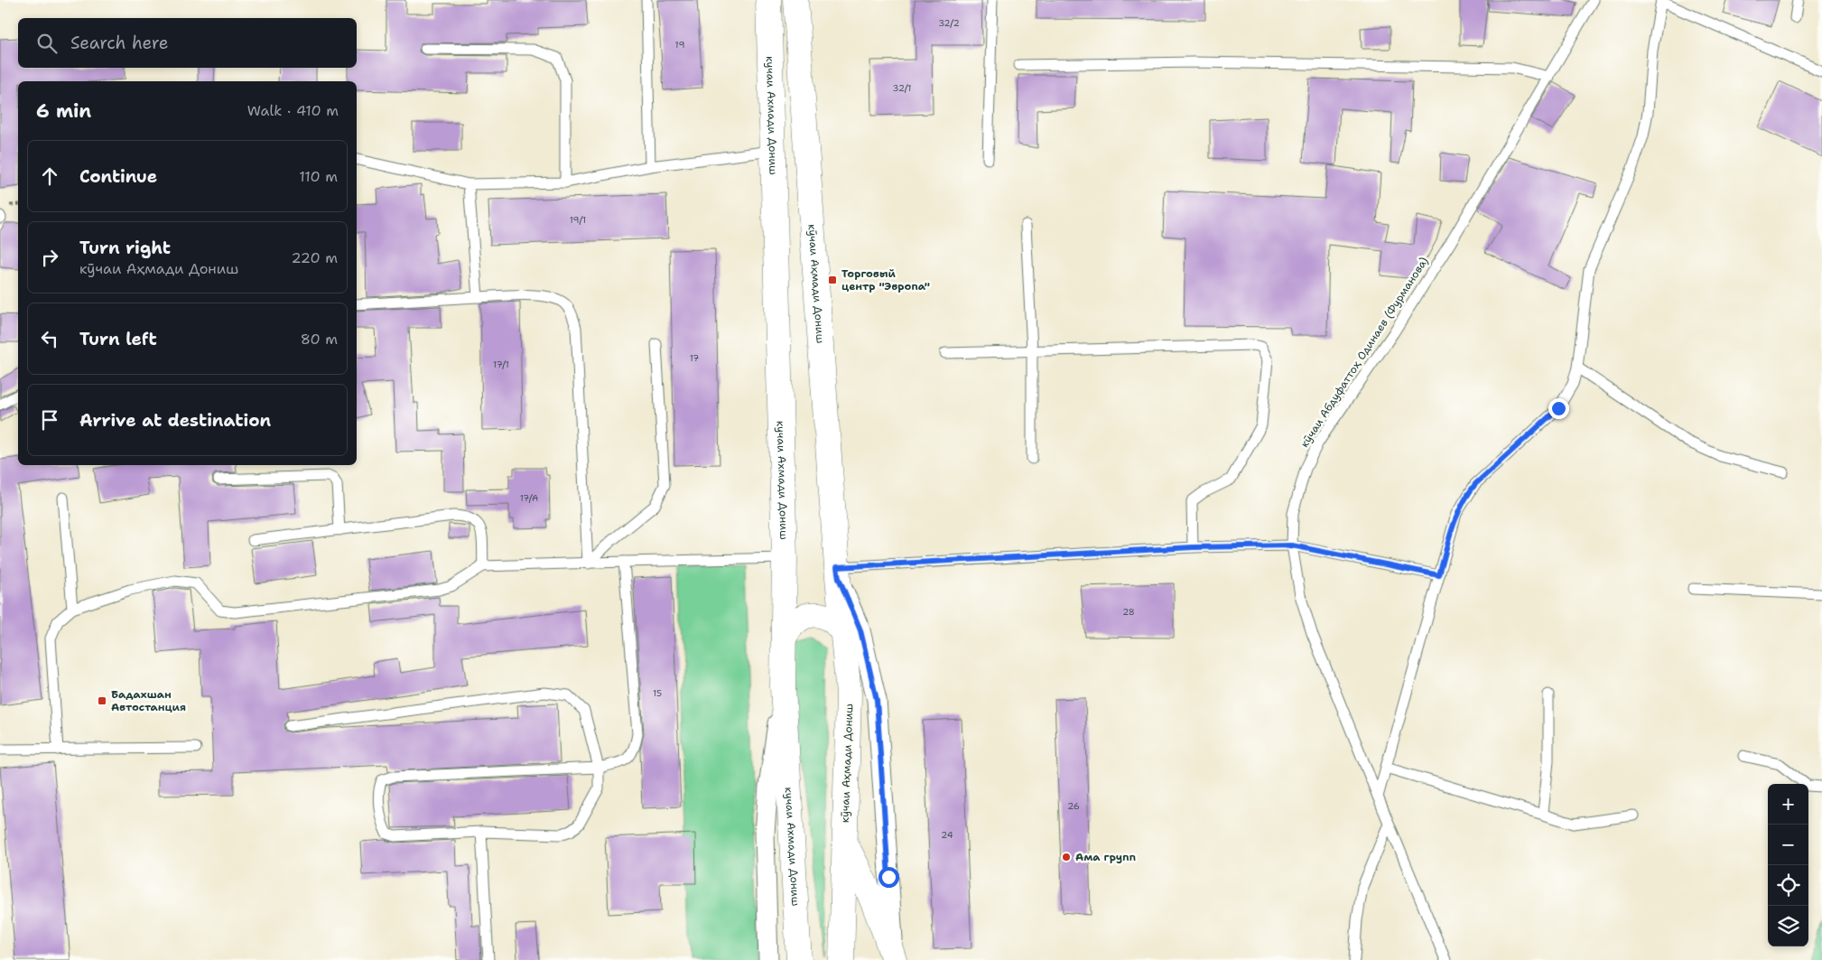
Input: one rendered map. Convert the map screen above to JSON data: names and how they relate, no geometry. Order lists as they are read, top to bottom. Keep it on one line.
{"streets":{"street":["кучаи Ахмади Дониш","кӯчаи Аҳмади Дониш"],"lane":["кӯчаи Абдуфаттоҳ Одинаев (Фурманова)"]},"places":{"transit":["Торговый центр \"Эвропа\"","Бадахшан Автостанция"],"other":["Ама групп"]},"house_numbers":["32/2","19","32/1","19/1","17","17/1","17/A","28","15","26","24"],"page":{"search":"Search here","heading":["6 min","Walk · 410 m"],"list":[["Continue","110 m"],["Turn right","кӯчаи Аҳмади Дониш","220 m"],["Turn left","80 m"],"Arrive at destination"],"map_buttons":["+","−"]}}
